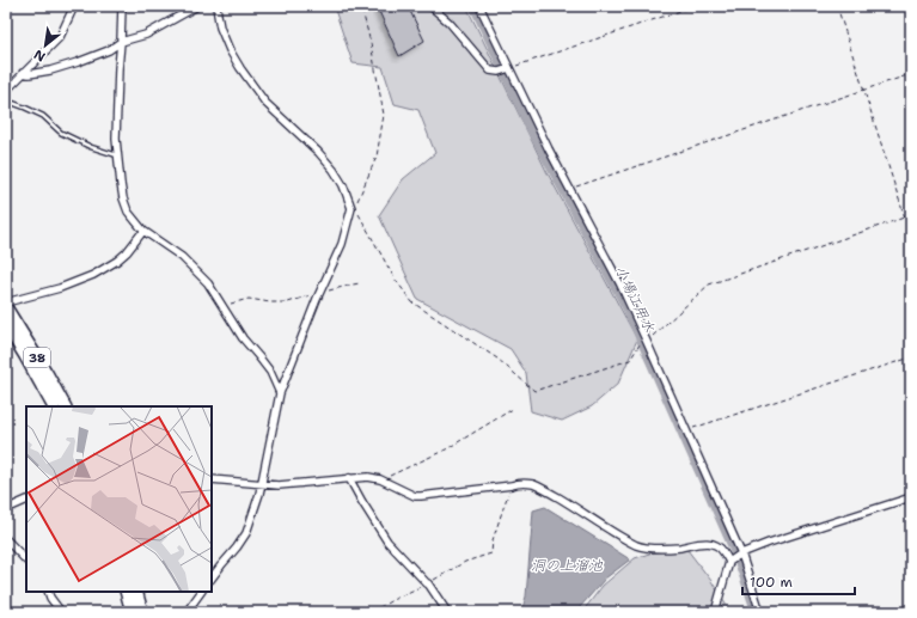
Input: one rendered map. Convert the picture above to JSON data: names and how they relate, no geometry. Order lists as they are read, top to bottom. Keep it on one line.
{"streets":{"main road":["38"]},"water":["小場江用水","洞の上溜池"],"scale_bar":"100 m","north":"bottom left"}
